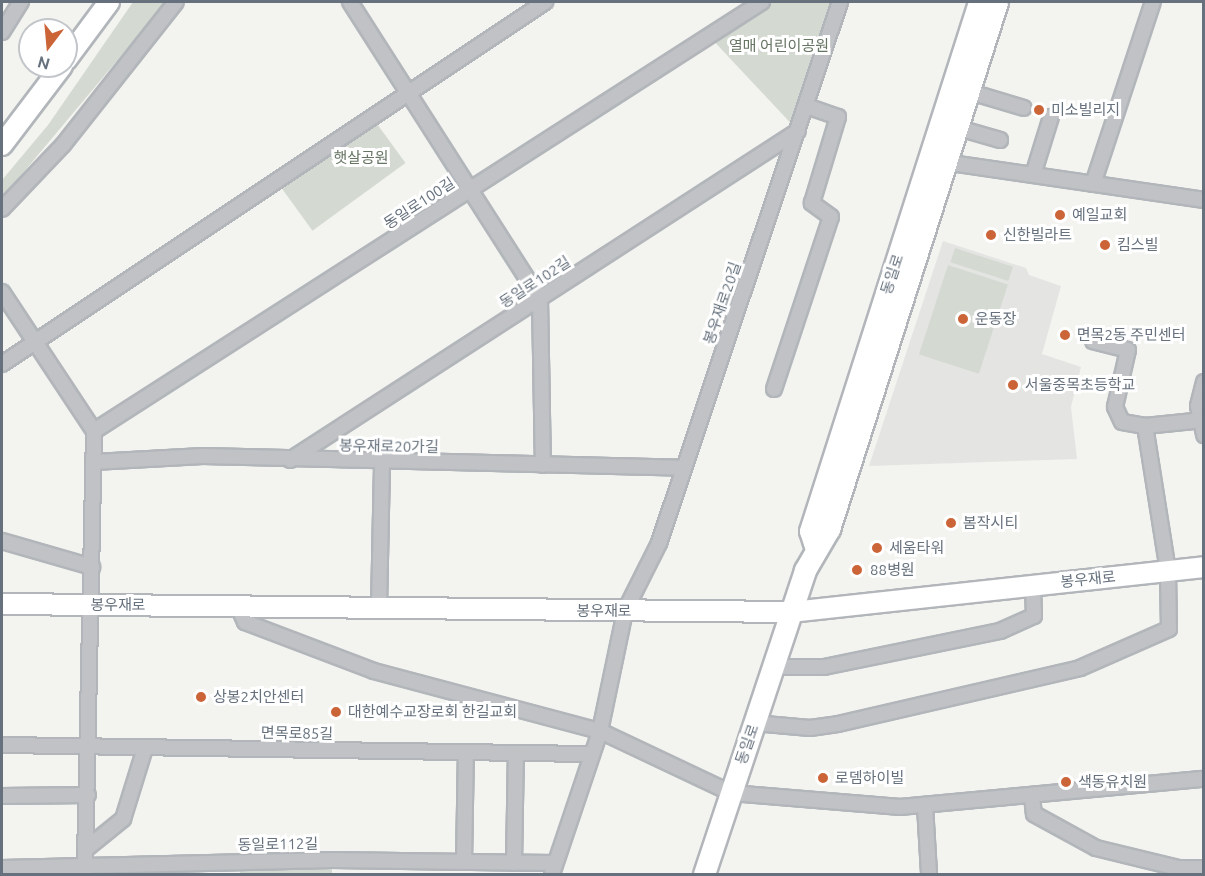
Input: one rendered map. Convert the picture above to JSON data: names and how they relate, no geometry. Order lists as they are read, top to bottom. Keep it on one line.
{"streets":{"main road":["동일로"],"street":["동일로100길","동일로102길","봉우재로20길","봉우재로20가길","봉우재로","면목로85길","동일로112길"]},"crossings":[["동일로","봉우재로"],["동일로102길","봉우재로20길"],["동일로102길","봉우재로20가길"],["봉우재로20길","봉우재로20가길"],["봉우재로20길","봉우재로"],["봉우재로20길","면목로85길"],["봉우재로20길","동일로112길"]],"parks":["열매 어린이공원","햇살공원"],"places":["미소빌리지","예일교회","신한빌라트","킴스빌","운동장","면목2동 주민센터","서울중목초등학교","봄작시티","세움타워","88병원","상봉2치안센터","대한예수교장로회 한길교회","로뎀하이빌","색동유치원"],"north":"bottom"}
